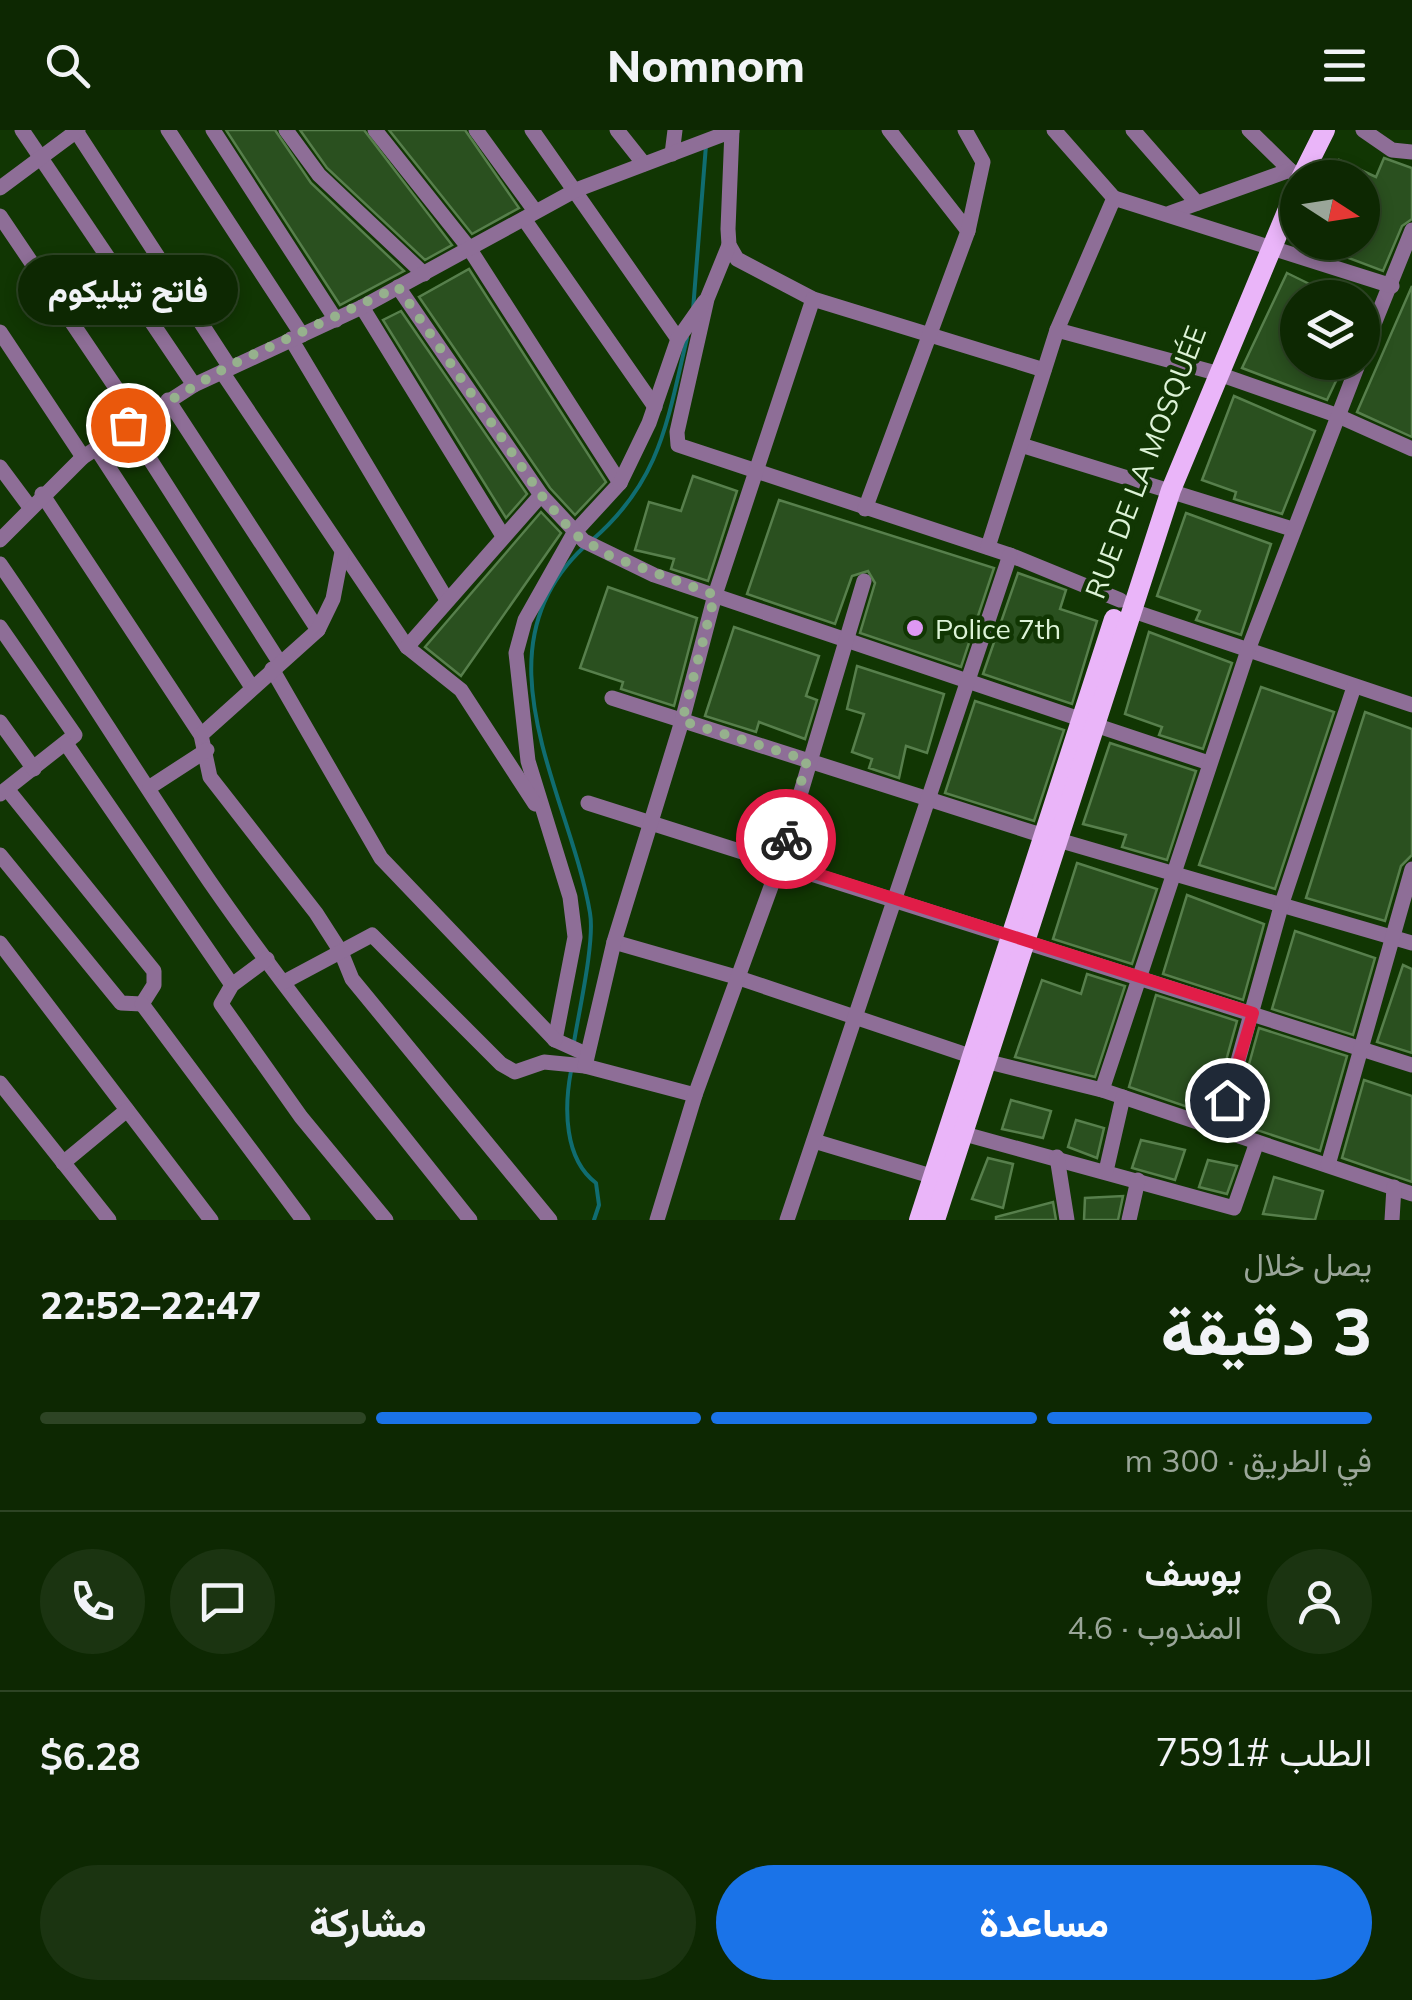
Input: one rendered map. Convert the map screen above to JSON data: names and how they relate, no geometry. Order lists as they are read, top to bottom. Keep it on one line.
{"streets":{"main road":["RUE DE LA MOSQUÉE"]},"places":["فاتح تيليكوم","Police 7th"],"north":"right","page":{"header":"Nomnom","bubble":"فاتح تيليكوم","heading":["3 دقيقة","يصل خلال","22:47–22:52"],"panel":["يوسف","المندوب · 4.6","الطلب #7591","$6.28"],"bar":"في الطريق · 300 m","buttons":["مساعدة","مشاركة"]}}
